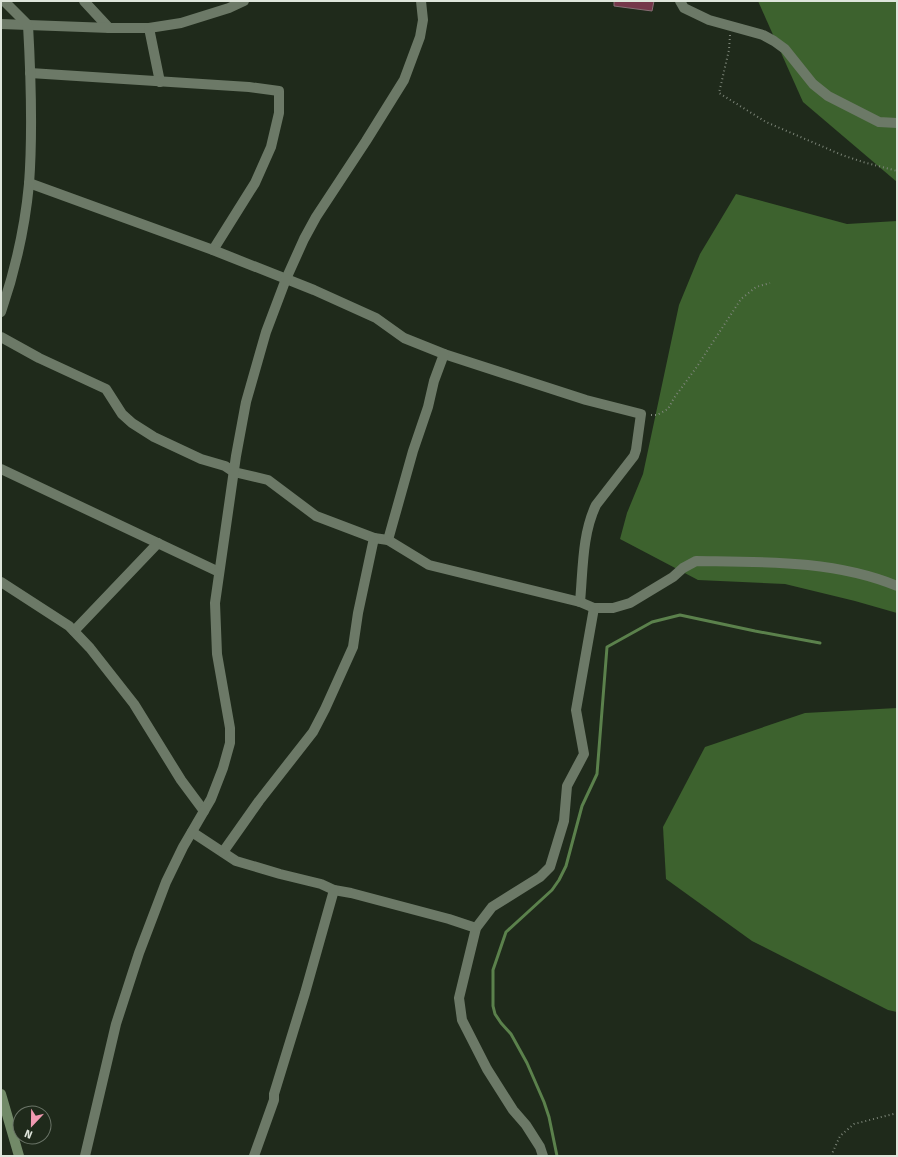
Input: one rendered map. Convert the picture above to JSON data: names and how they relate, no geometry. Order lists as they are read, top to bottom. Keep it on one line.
{"north":"bottom"}
